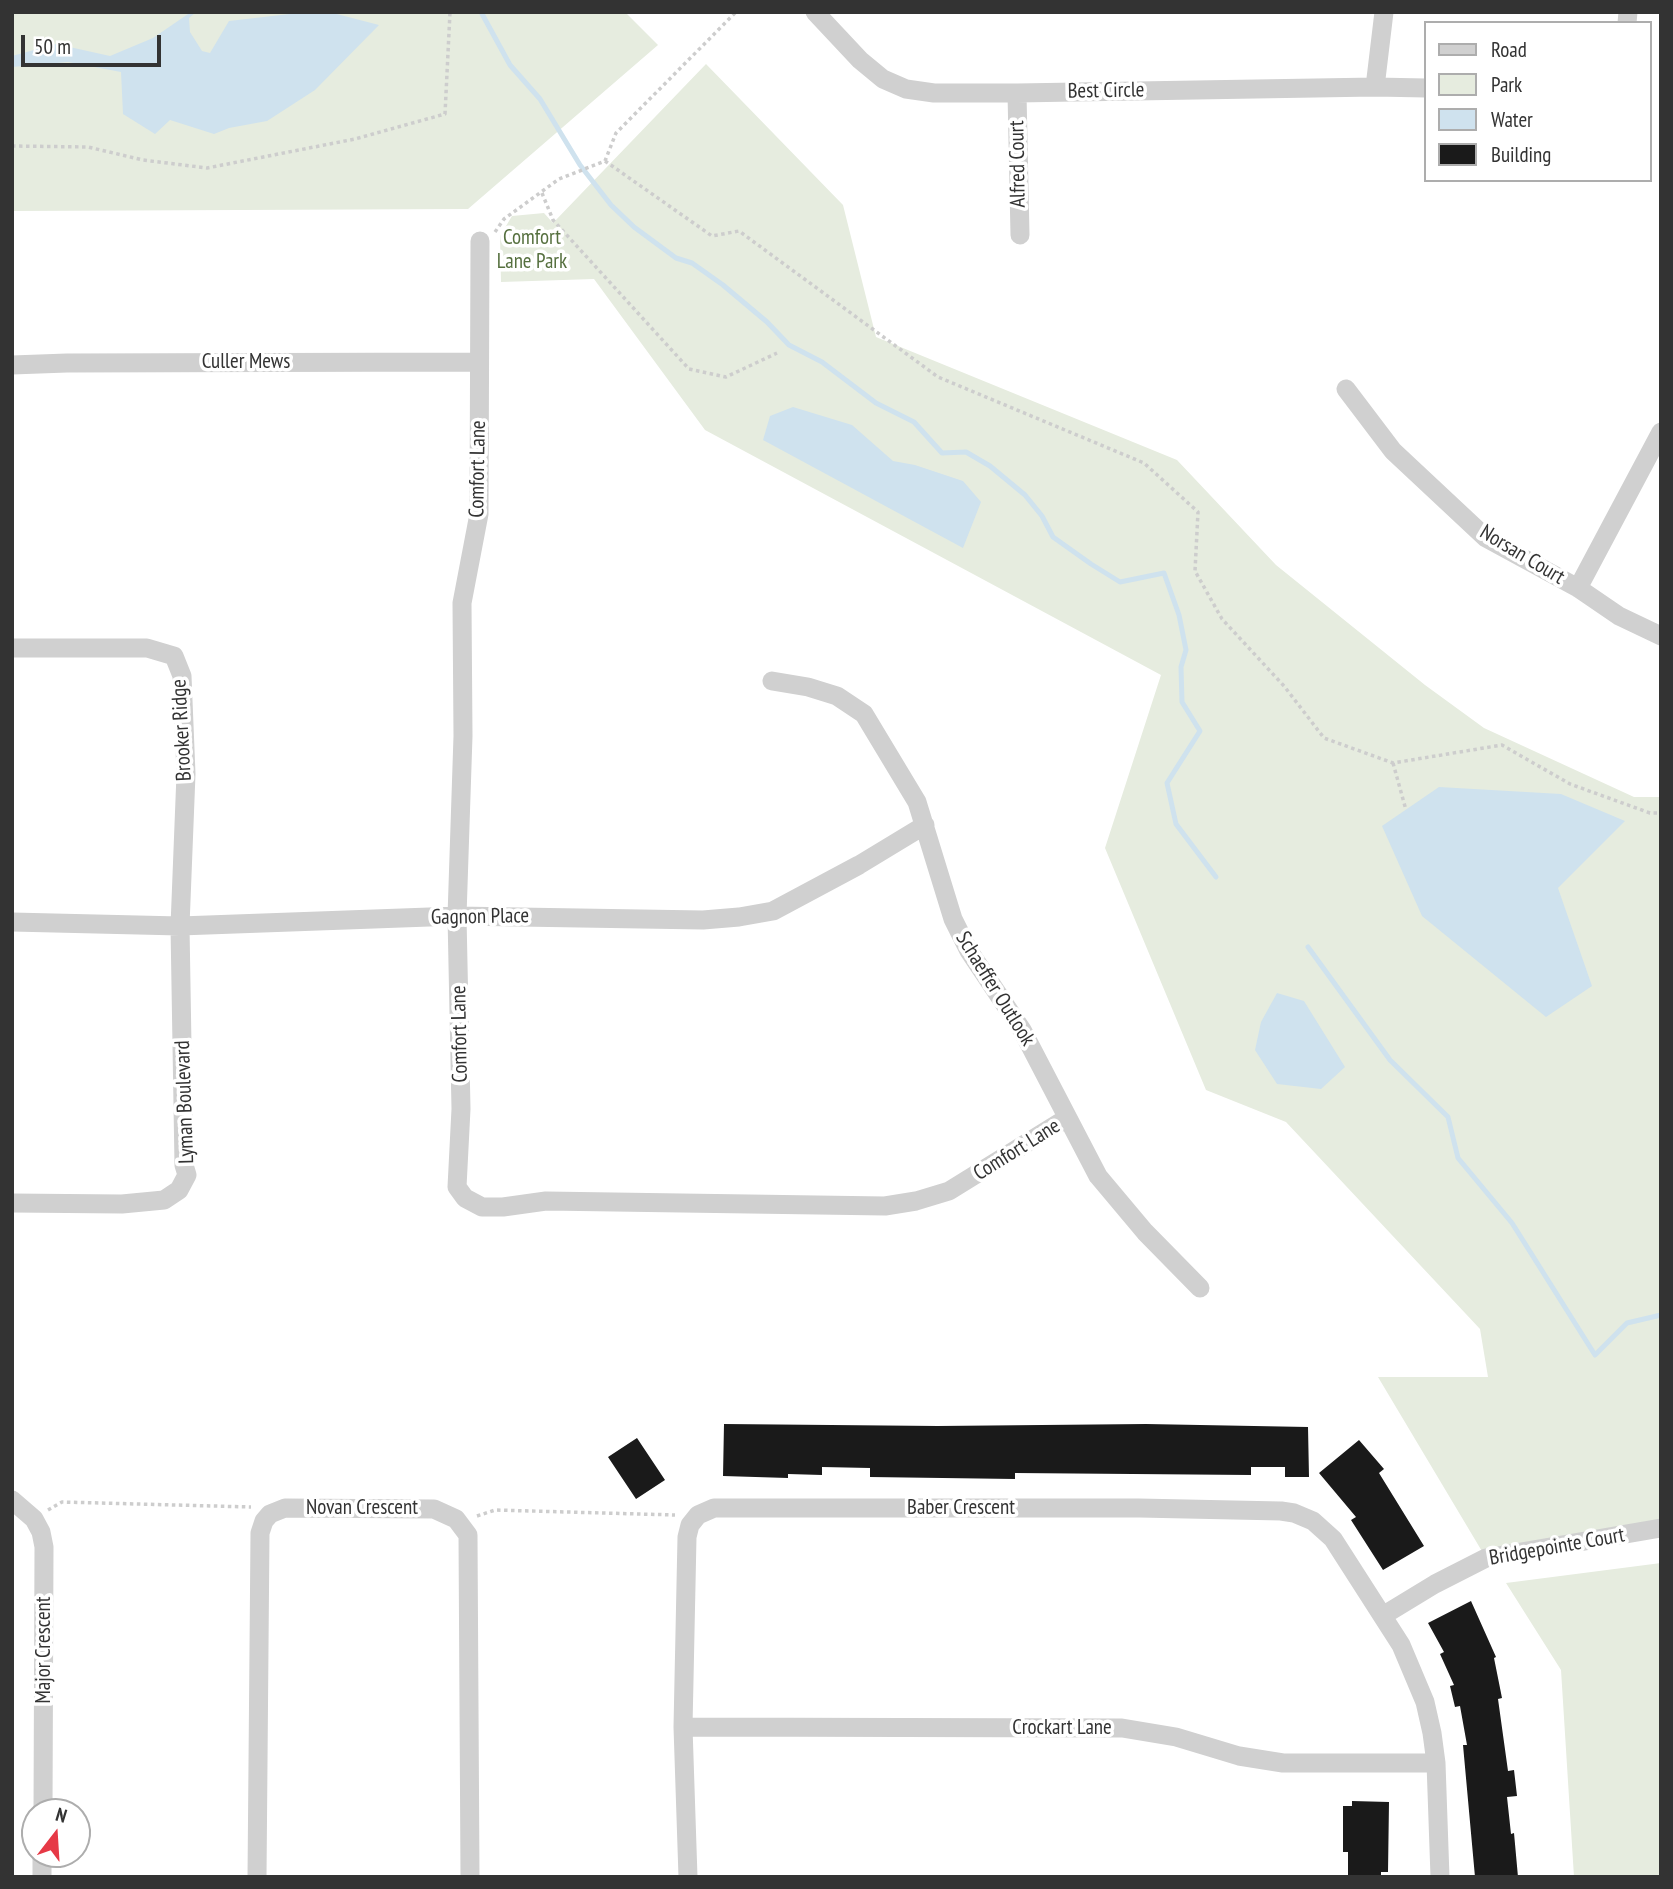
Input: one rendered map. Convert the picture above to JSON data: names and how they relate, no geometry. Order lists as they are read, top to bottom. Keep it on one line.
{"streets":{"street":["Best Circle","Alfred Court","Culler Mews","Comfort Lane","Norsan Court","Brooker Ridge","Gagnon Place","Schaeffer Outlook","Lyman Boulevard","Novan Crescent","Baber Crescent","Bridgepointe Court","Major Crescent","Crockart Lane"]},"crossings":[["Best Circle","Alfred Court"],["Culler Mews","Comfort Lane"],["Comfort Lane","Gagnon Place"],["Comfort Lane","Schaeffer Outlook"],["Brooker Ridge","Gagnon Place"],["Brooker Ridge","Lyman Boulevard"],["Gagnon Place","Schaeffer Outlook"],["Gagnon Place","Lyman Boulevard"],["Baber Crescent","Bridgepointe Court"],["Baber Crescent","Crockart Lane"]],"parks":["Comfort Lane Park"],"legend":["Road","Park","Water","Building"],"scale_bar":"50 m","north":"top"}
